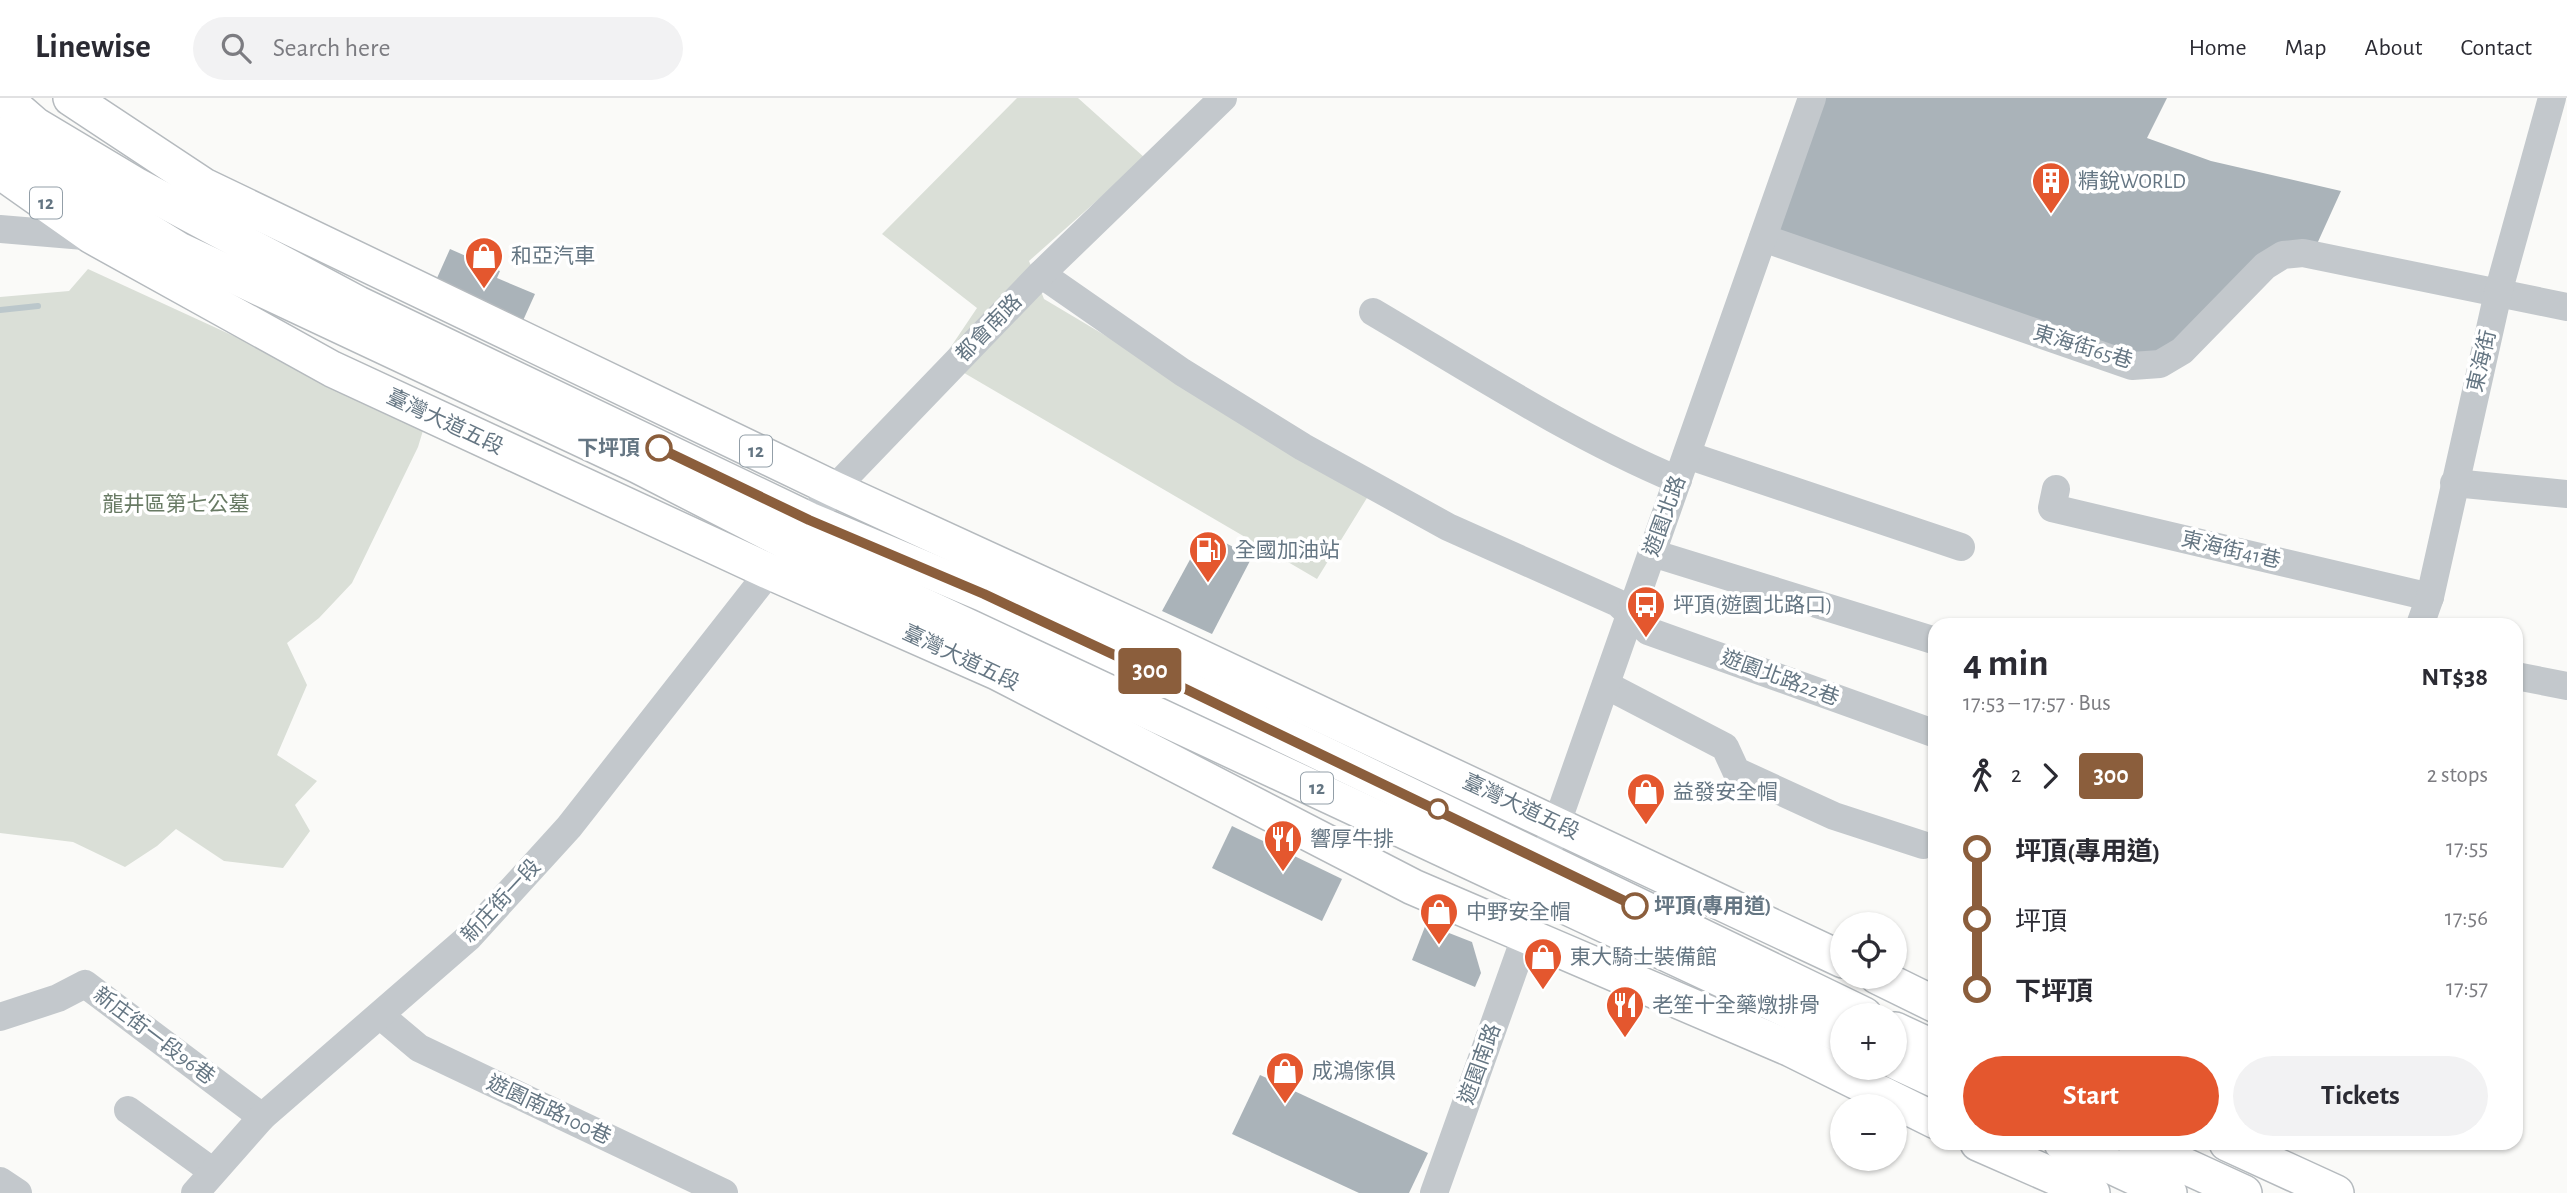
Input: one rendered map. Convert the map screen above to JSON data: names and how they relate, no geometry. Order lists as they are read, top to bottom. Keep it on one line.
{"streets":{"main road":["12","臺灣大道五段"],"street":["都會南路","東海街65巷","東海街","遊園北路","東海街41巷","遊園北路22巷","新庄街一段","新庄街一段96巷","遊園南路","遊園南路100巷"]},"crossings":[["都會南路","臺灣大道五段"],["都會南路","遊園北路22巷"],["都會南路","新庄街一段"],["東海街65巷","東海街"],["東海街65巷","遊園北路"],["東海街","東海街41巷"],["臺灣大道五段","遊園北路"],["臺灣大道五段","新庄街一段"],["臺灣大道五段","遊園南路"],["遊園北路","遊園北路22巷"],["遊園北路","遊園南路"],["新庄街一段","新庄街一段96巷"],["新庄街一段","遊園南路100巷"]],"parks":["龍井區第七公墓"],"places":{"building":["精銳WORLD"],"shop":["和亞汽車","益發安全帽","中野安全帽","東大騎士裝備館","成鴻傢俱"],"other":["下坪頂","坪頂(專用道)"],"fuel station":["全國加油站"],"bus stop":["坪頂(遊園北路口)"],"restaurant":["響厚牛排","老笙十全藥燉排骨"]},"lines":["bus line 300"],"page":{"header":"Linewise","search":"Search here","nav":["Home","Map","About","Contact"],"on_map":"300","heading":["4 min","17:53 – 17:57 · Bus","NT$38"],"legs":["2","300","2 stops"],"list":[{"name":"坪頂(專用道)","value":"17:55"},{"name":"坪頂","value":"17:56"},{"name":"下坪頂","value":"17:57"}],"map_buttons":["+","−"],"buttons":["Start","Tickets"]}}
